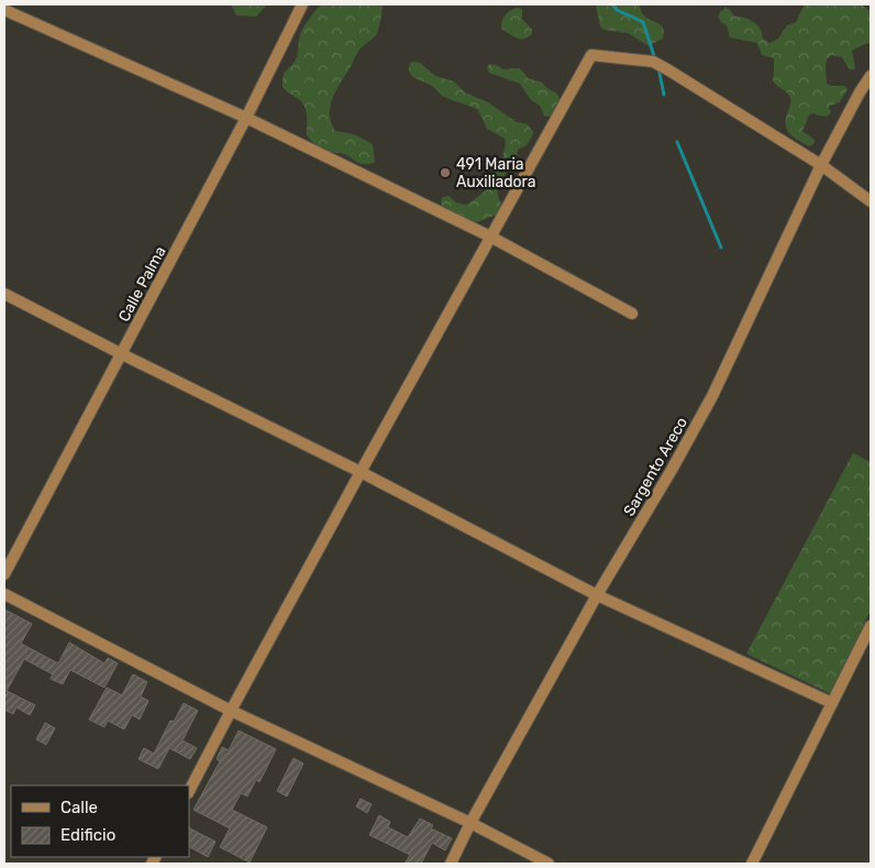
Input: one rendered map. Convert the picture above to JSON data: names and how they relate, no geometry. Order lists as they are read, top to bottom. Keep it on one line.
{"streets":{"street":["Calle Palma","Sargento Areco"]},"places":["491 Maria Auxiliadora"],"legend":["Calle","Edificio"]}
